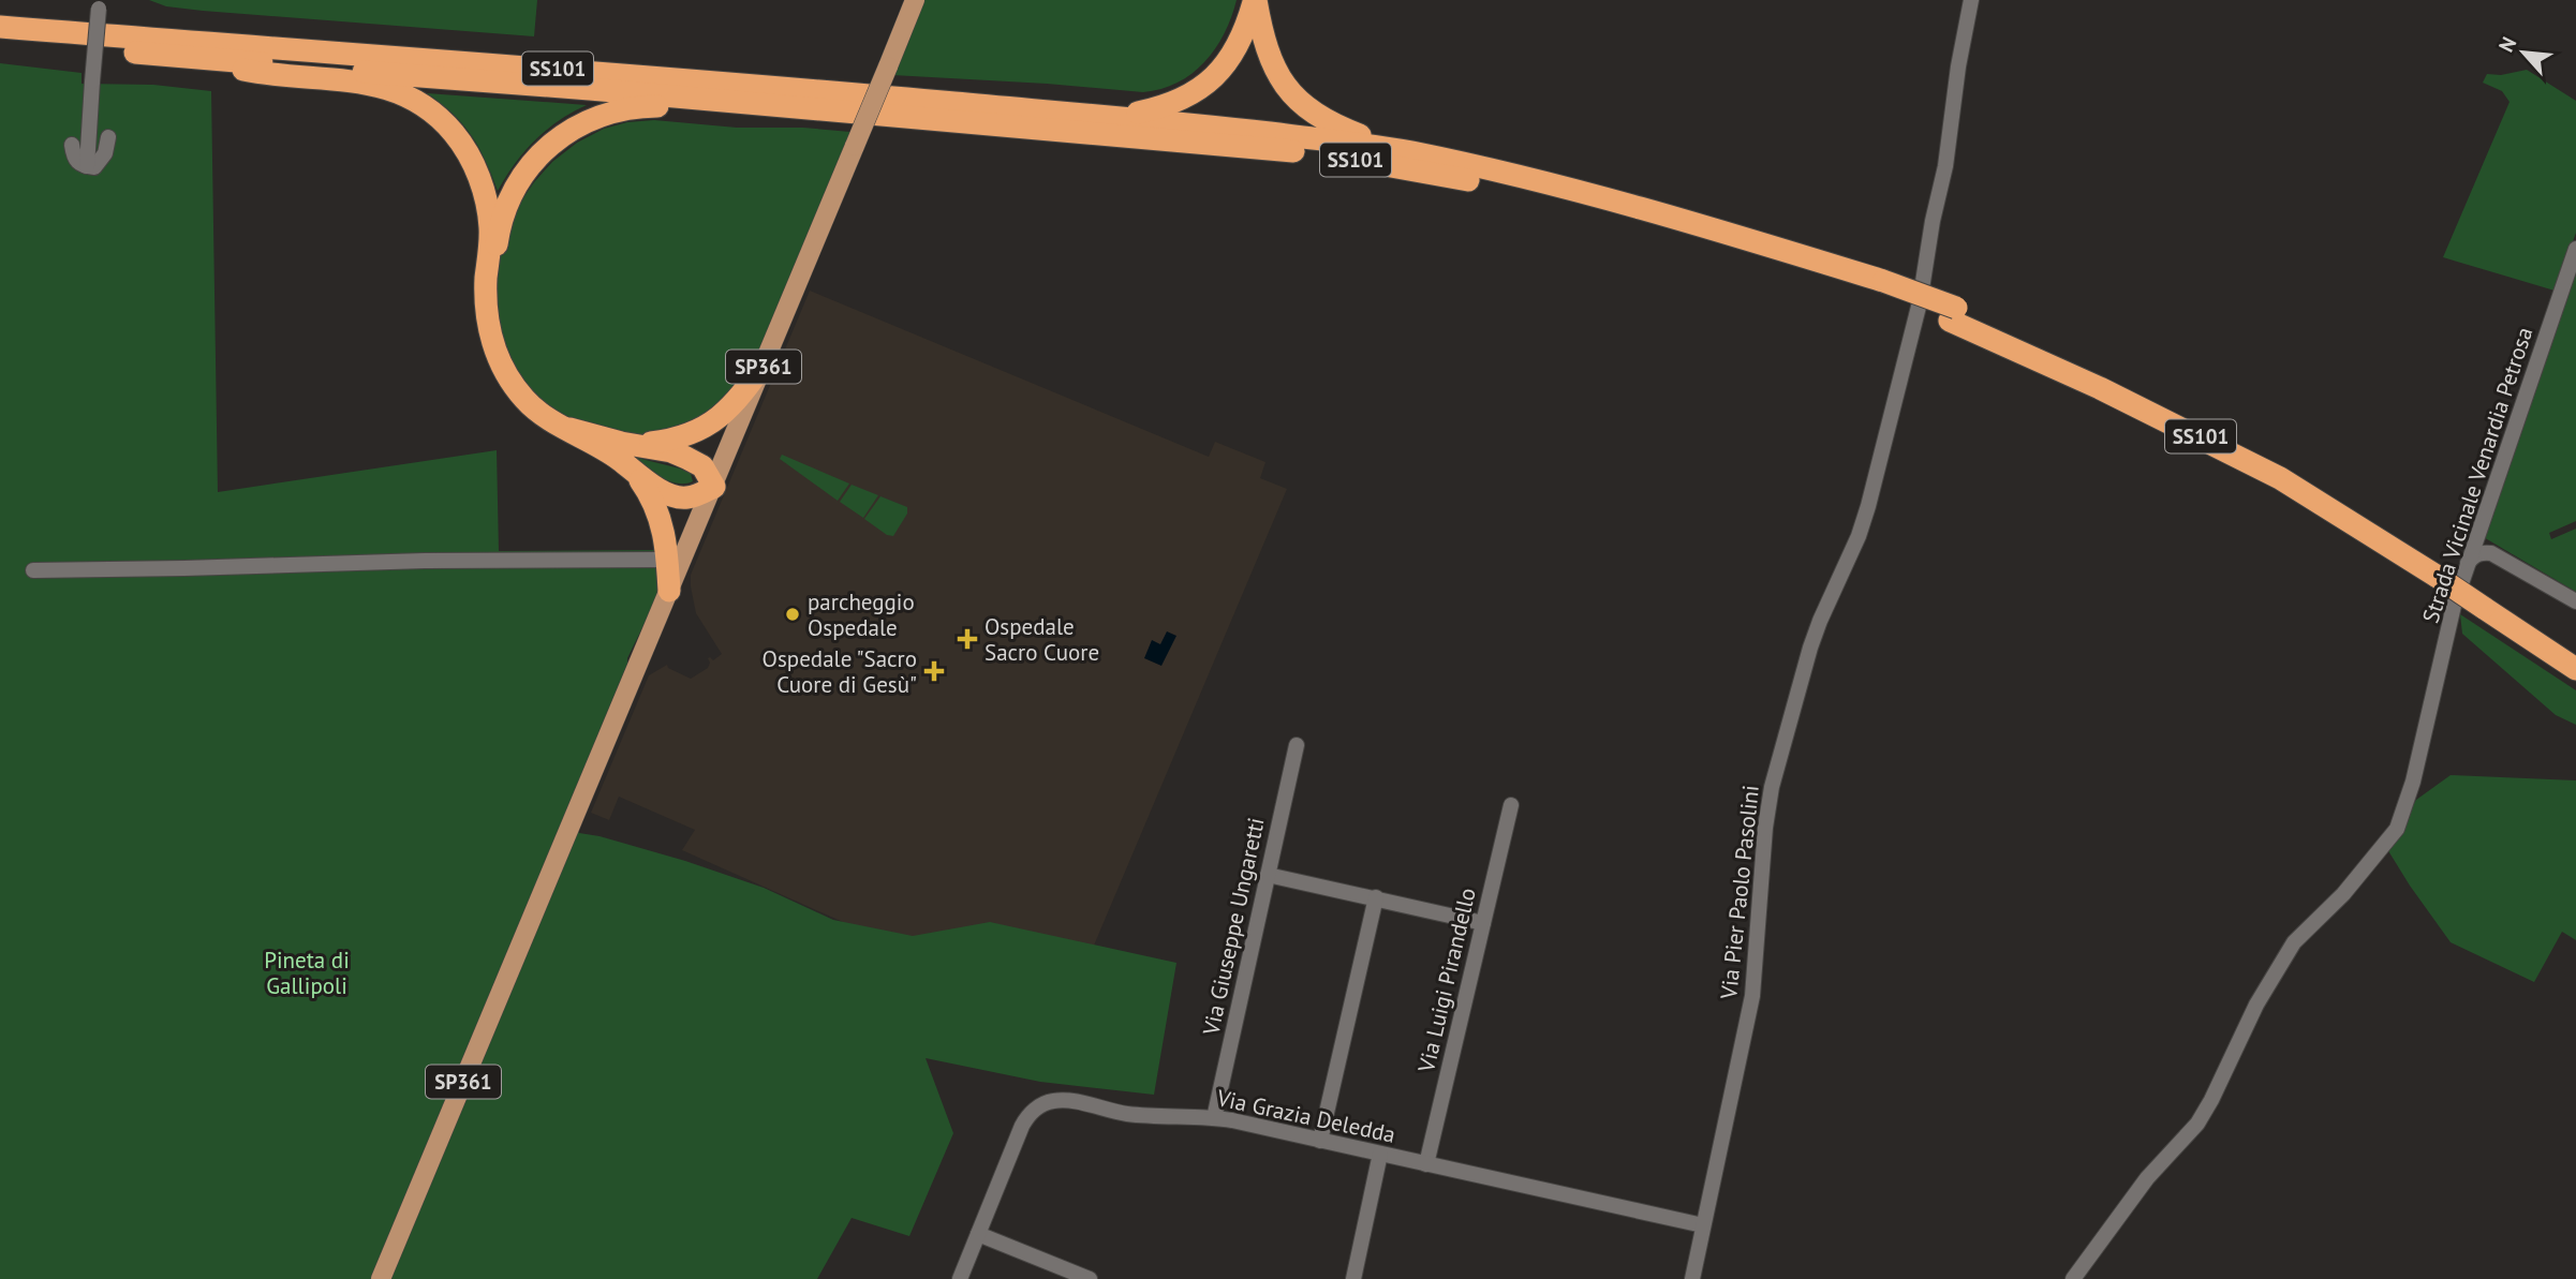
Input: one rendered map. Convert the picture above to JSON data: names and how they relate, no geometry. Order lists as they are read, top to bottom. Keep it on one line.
{"streets":{"highway":["SS101"],"main road":["SP361"],"street":["Strada Vicinale Venardia Petrosa","Via Pier Paolo Pasolini","Via Giuseppe Ungaretti","Via Luigi Pirandello","Via Grazia Deledda"]},"crossings":[["Via Pier Paolo Pasolini","Via Grazia Deledda"],["Via Giuseppe Ungaretti","Via Grazia Deledda"],["Via Luigi Pirandello","Via Grazia Deledda"]],"parks":["Pineta di Gallipoli"],"places":{"other":["parcheggio Ospedale"],"health":["Ospedale Sacro Cuore","Ospedale \"Sacro Cuore di Gesù\""]},"north":"top left"}
